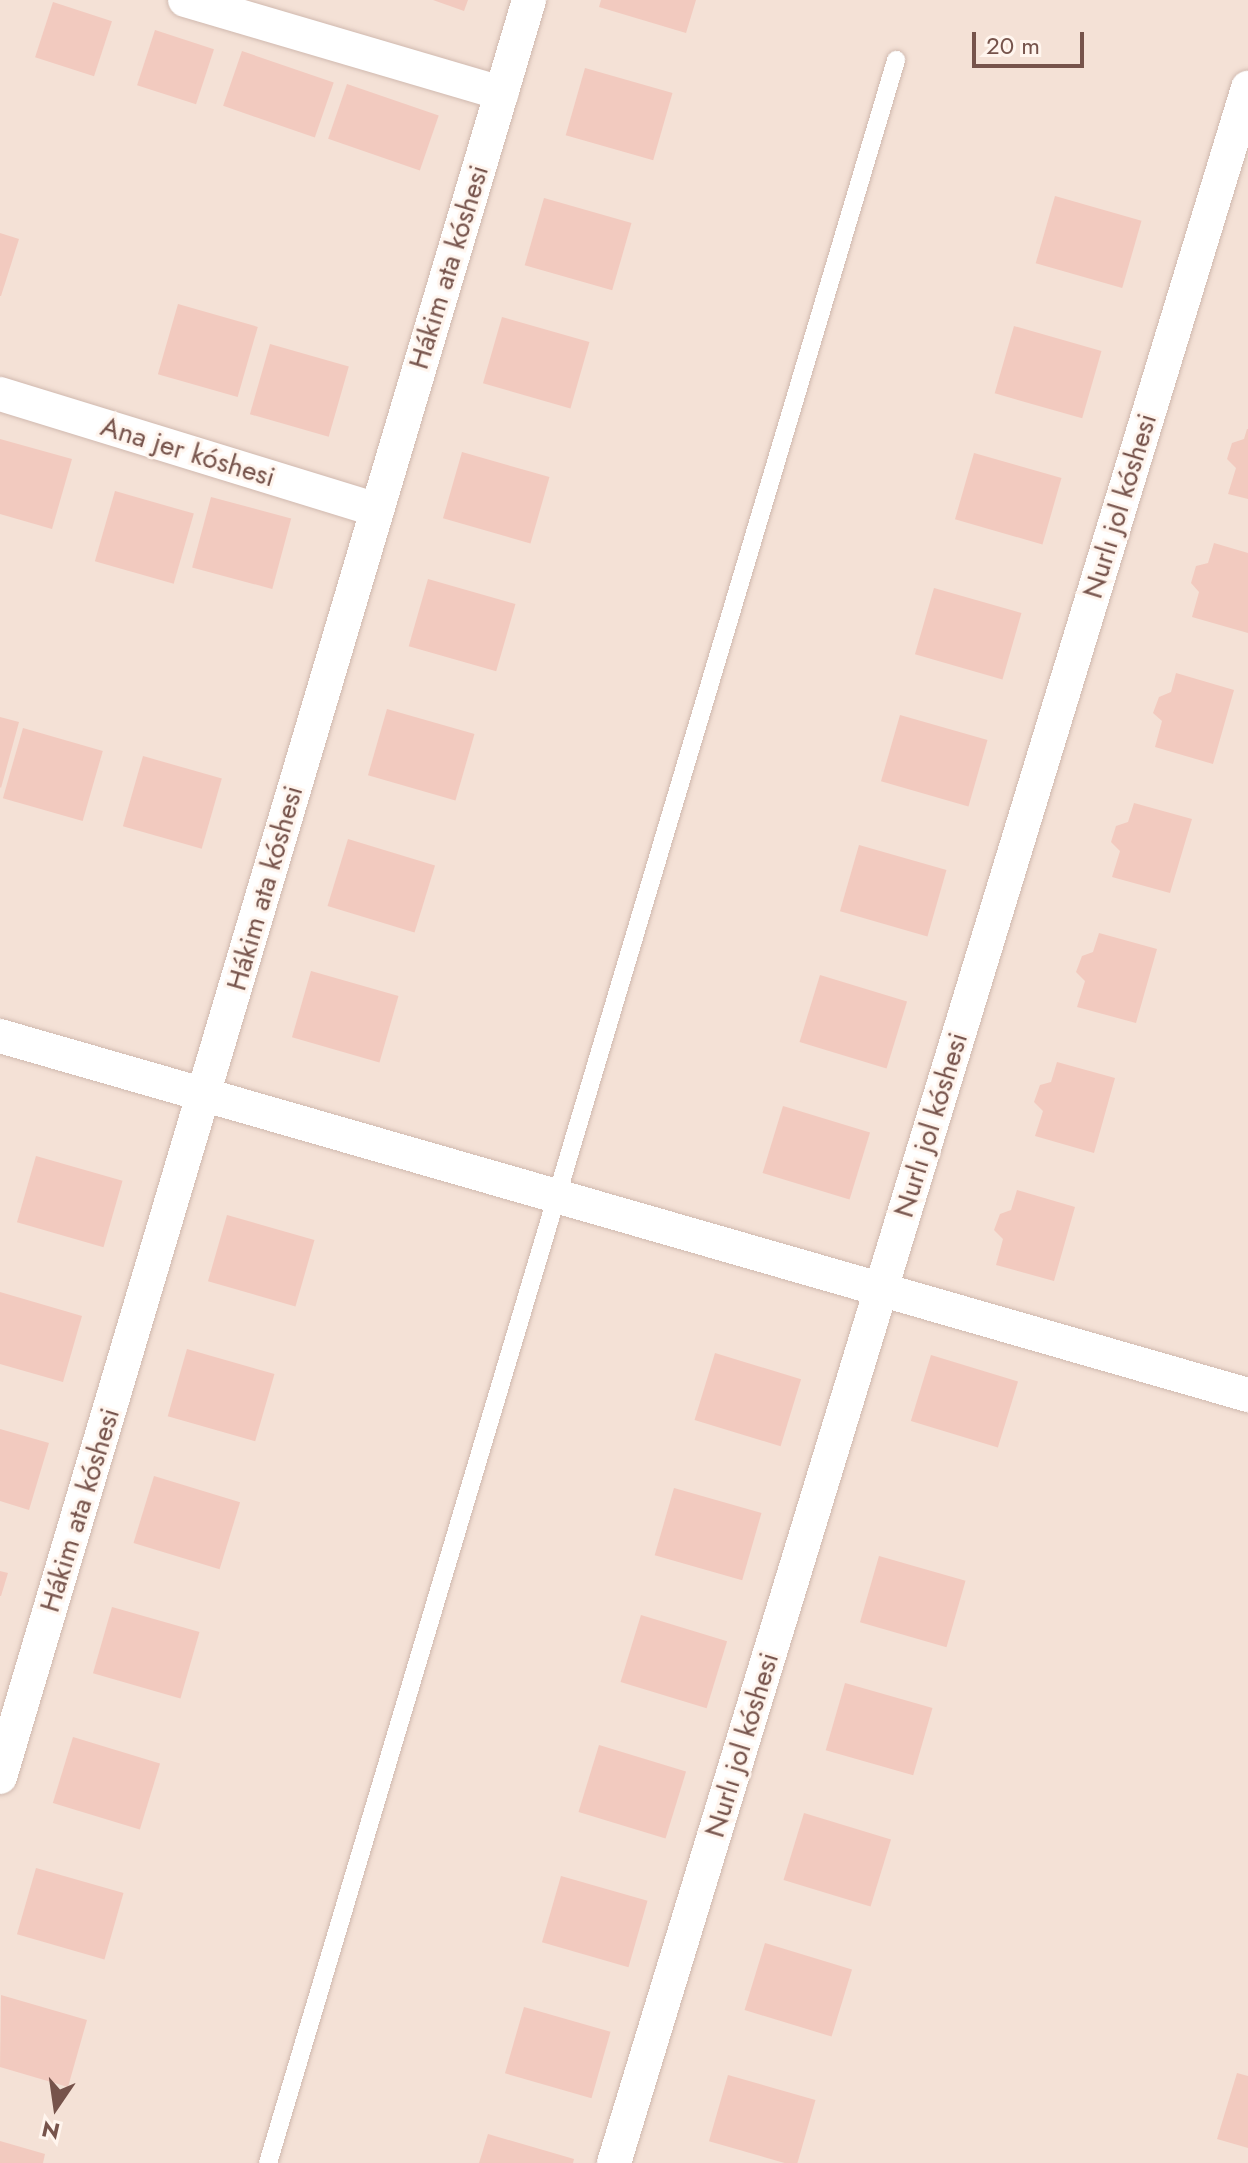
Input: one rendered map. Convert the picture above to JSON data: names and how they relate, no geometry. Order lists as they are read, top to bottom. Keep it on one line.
{"streets":{"street":["Hákim ata kóshesi","Ana jer kóshesi","Nurlı jol kóshesi"]},"crossings":[["Hákim ata kóshesi","Ana jer kóshesi"]],"scale_bar":"20 m","north":"bottom"}
